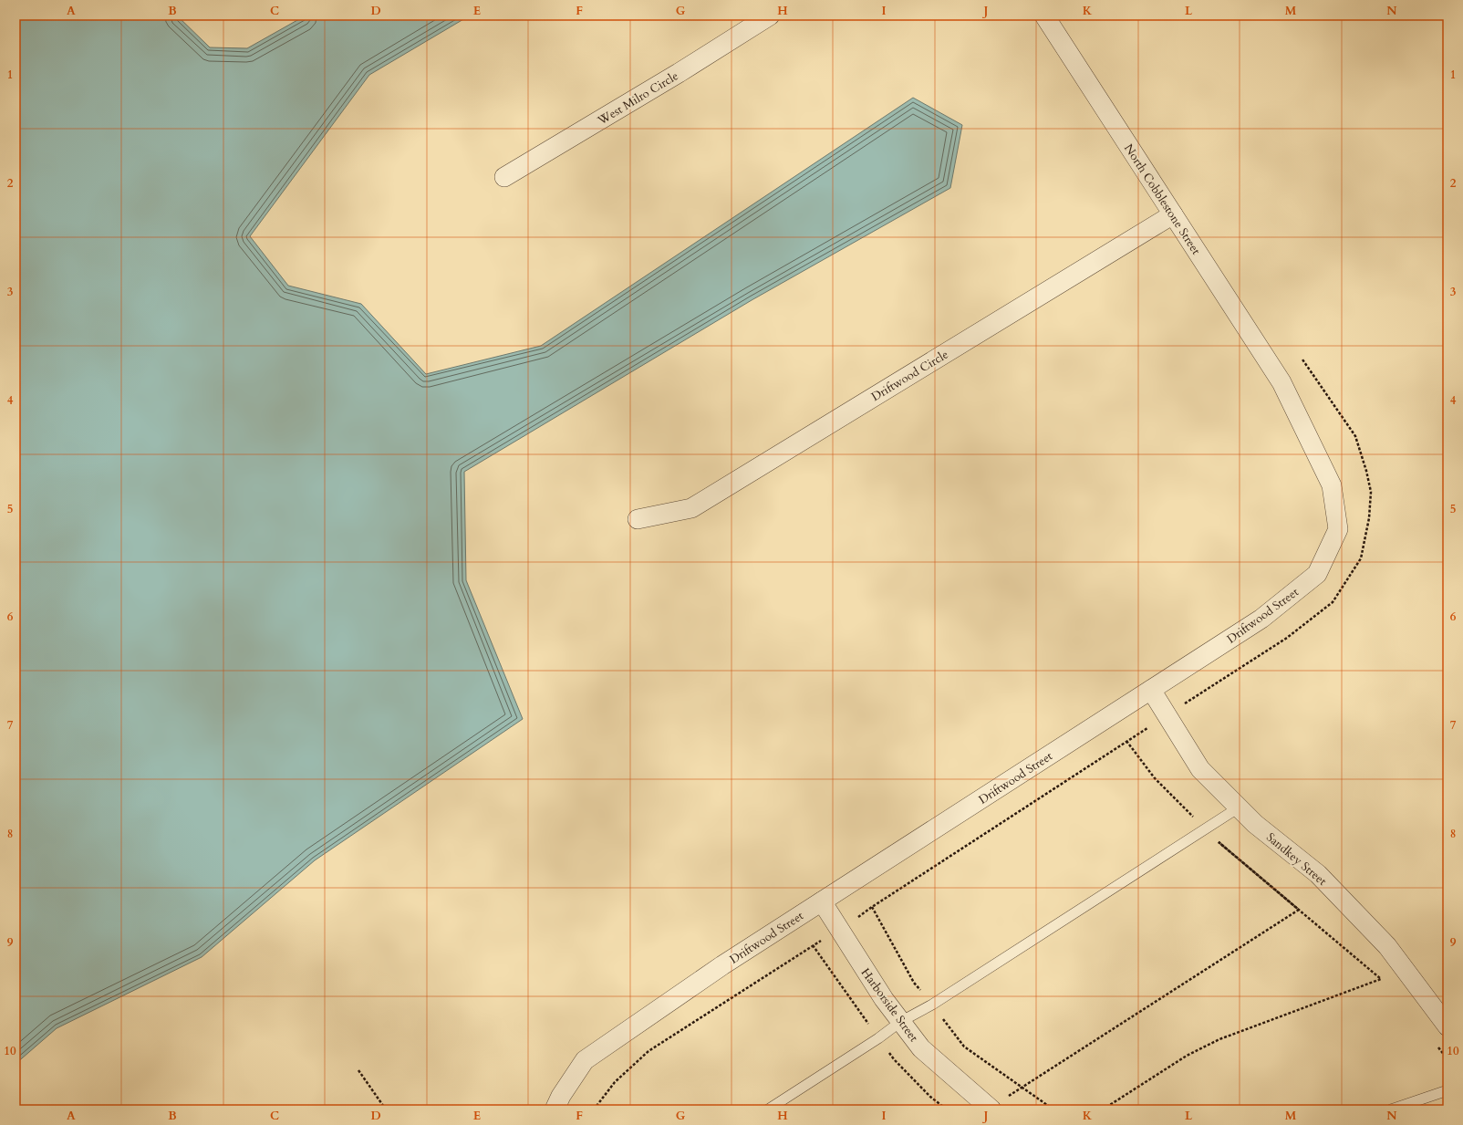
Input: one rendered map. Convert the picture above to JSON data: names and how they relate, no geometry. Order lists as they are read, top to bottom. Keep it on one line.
{"streets":{"street":["West Milro Circle","North Cobblestone Street","Driftwood Circle","Driftwood Street","Sandkey Street","Harborside Street"]},"crossings":[["North Cobblestone Street","Driftwood Circle"],["North Cobblestone Street","Driftwood Street"],["Driftwood Street","Sandkey Street"],["Driftwood Street","Harborside Street"]],"grid":{"columns":["A","B","C","D","E","F","G","H","I","J","K","L","M","N"],"rows":["1","2","3","4","5","6","7","8","9","10"]}}
